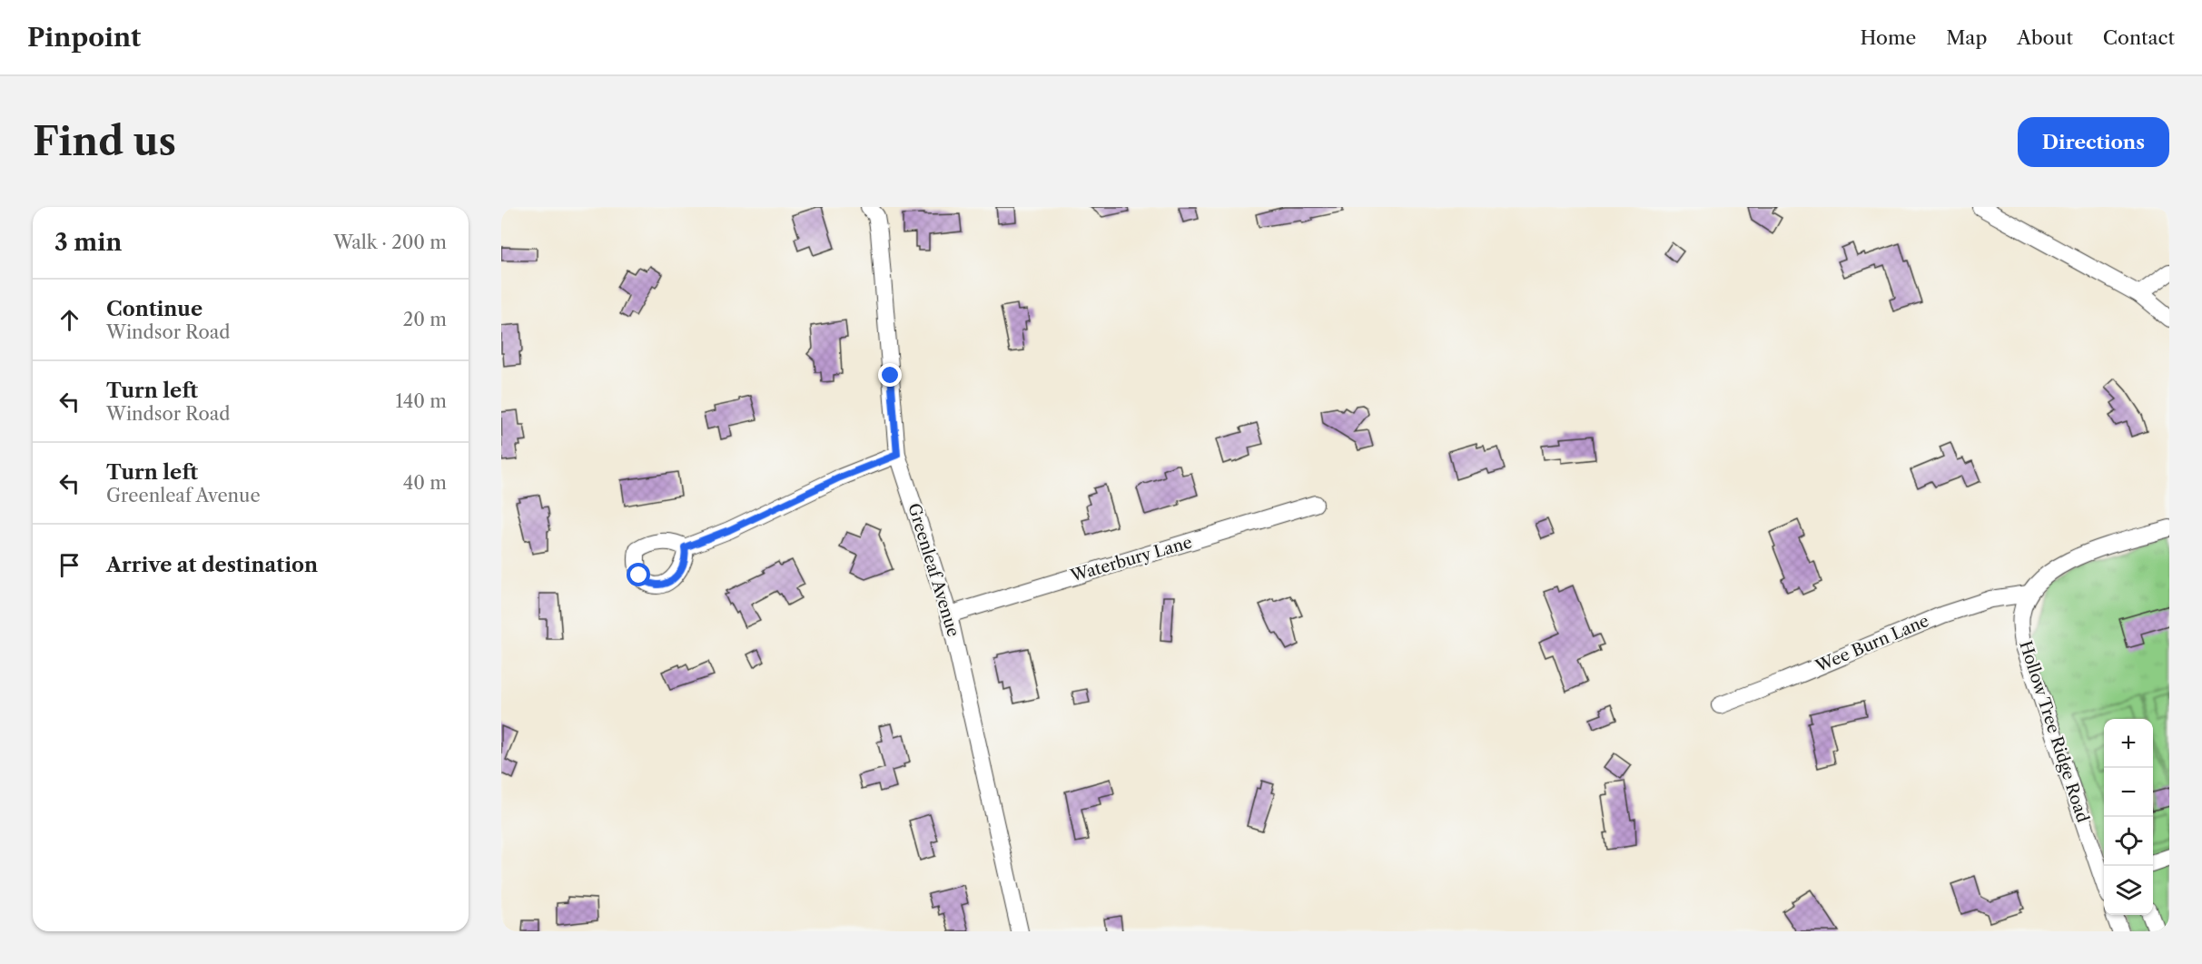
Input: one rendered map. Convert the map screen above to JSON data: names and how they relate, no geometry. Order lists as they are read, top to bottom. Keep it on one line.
{"streets":{"street":["Waterbury Lane","Greenleaf Avenue","Wee Burn Lane","Hollow Tree Ridge Road"]},"crossings":[["Waterbury Lane","Greenleaf Avenue"],["Wee Burn Lane","Hollow Tree Ridge Road"]],"page":{"header":"Pinpoint","nav":["Home","Map","About","Contact"],"buttons":"Directions","title":"Find us","heading":["3 min","Walk · 200 m"],"list":[["Continue","Windsor Road","20 m"],["Turn left","Windsor Road","140 m"],["Turn left","Greenleaf Avenue","40 m"],"Arrive at destination"],"map_buttons":["+","−"]}}
